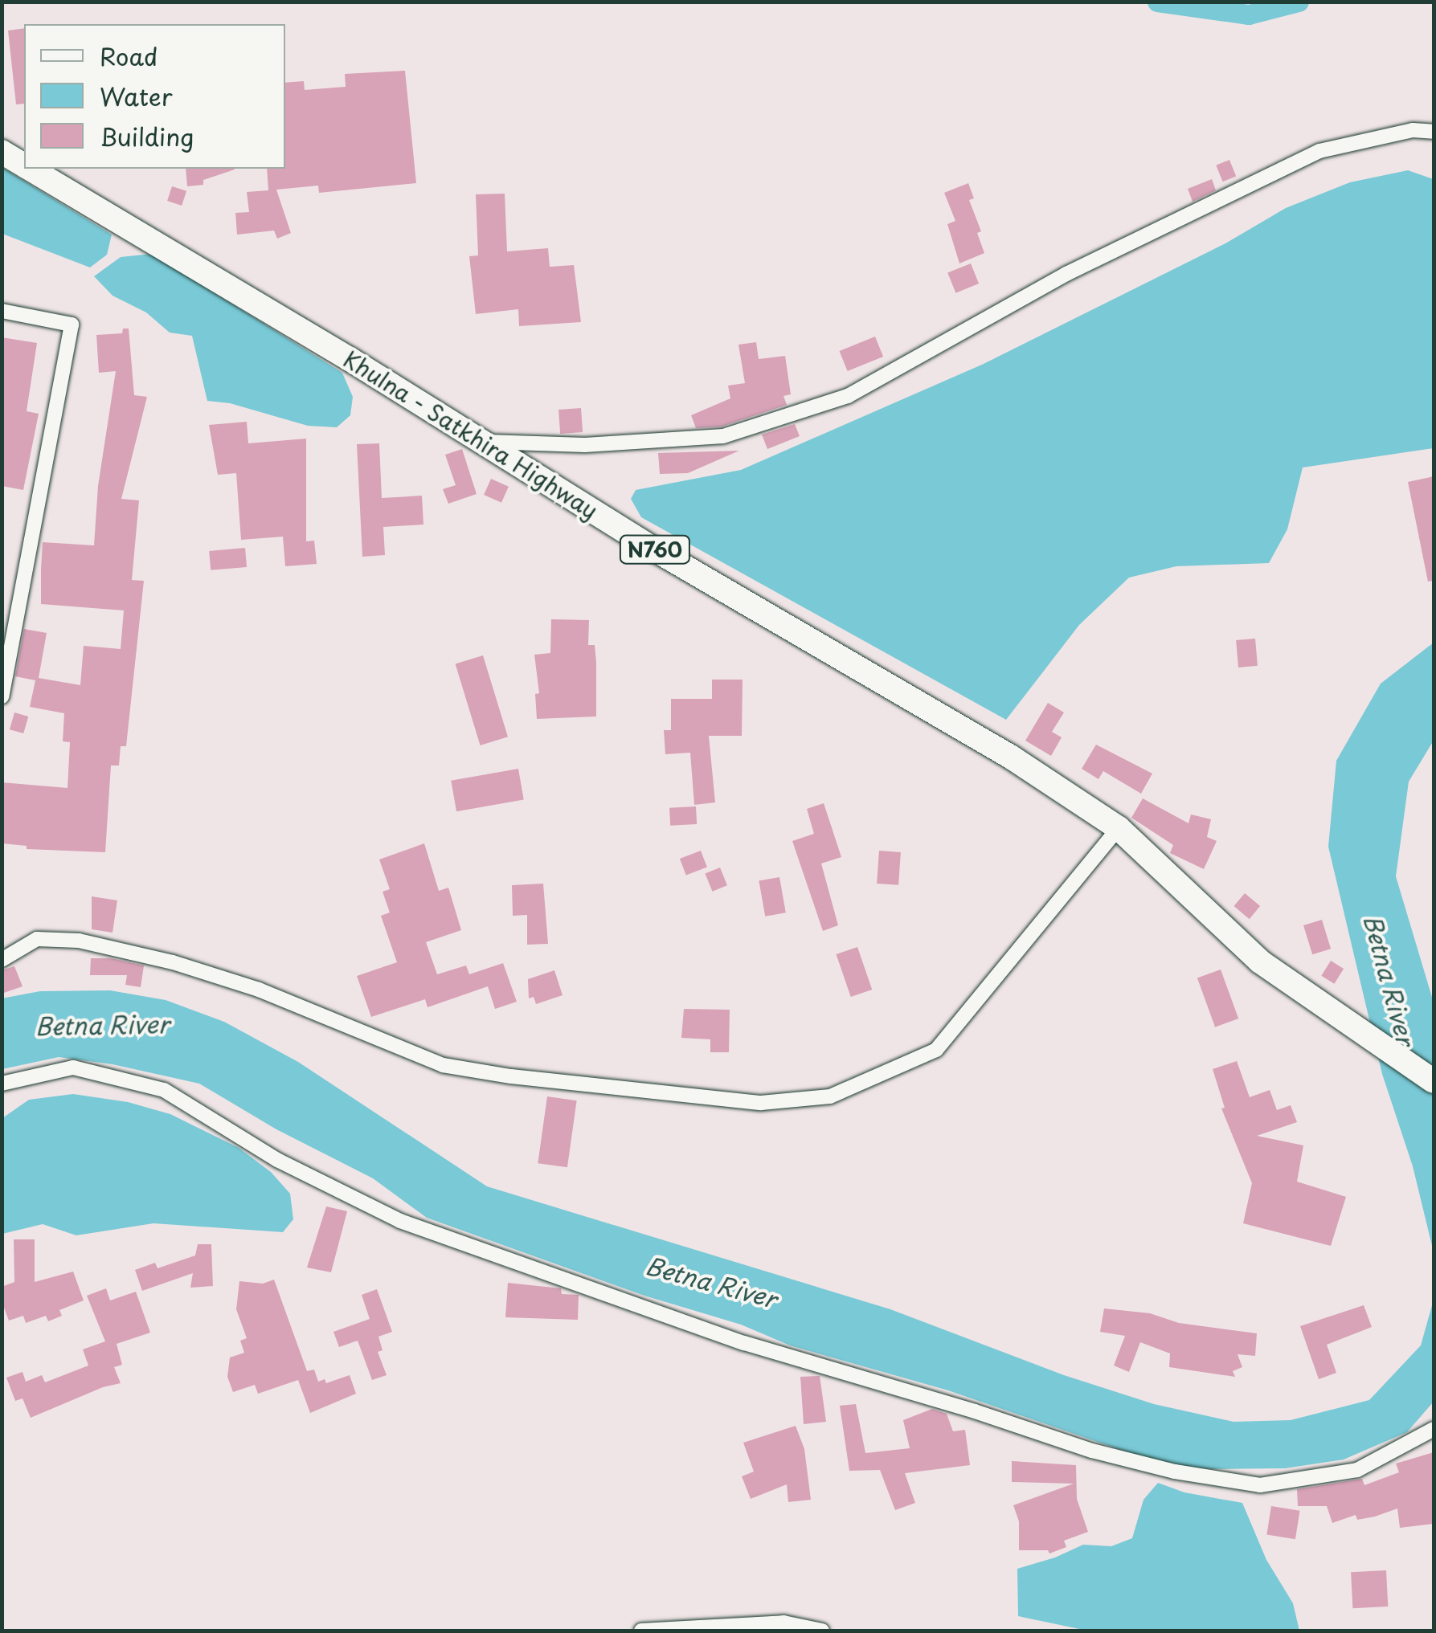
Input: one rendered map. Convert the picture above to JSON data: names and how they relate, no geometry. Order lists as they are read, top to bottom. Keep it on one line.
{"streets":{"highway":["Khulna - Satkhira Highway","N760"]},"water":["Betna River"],"legend":["Road","Water","Building"]}
